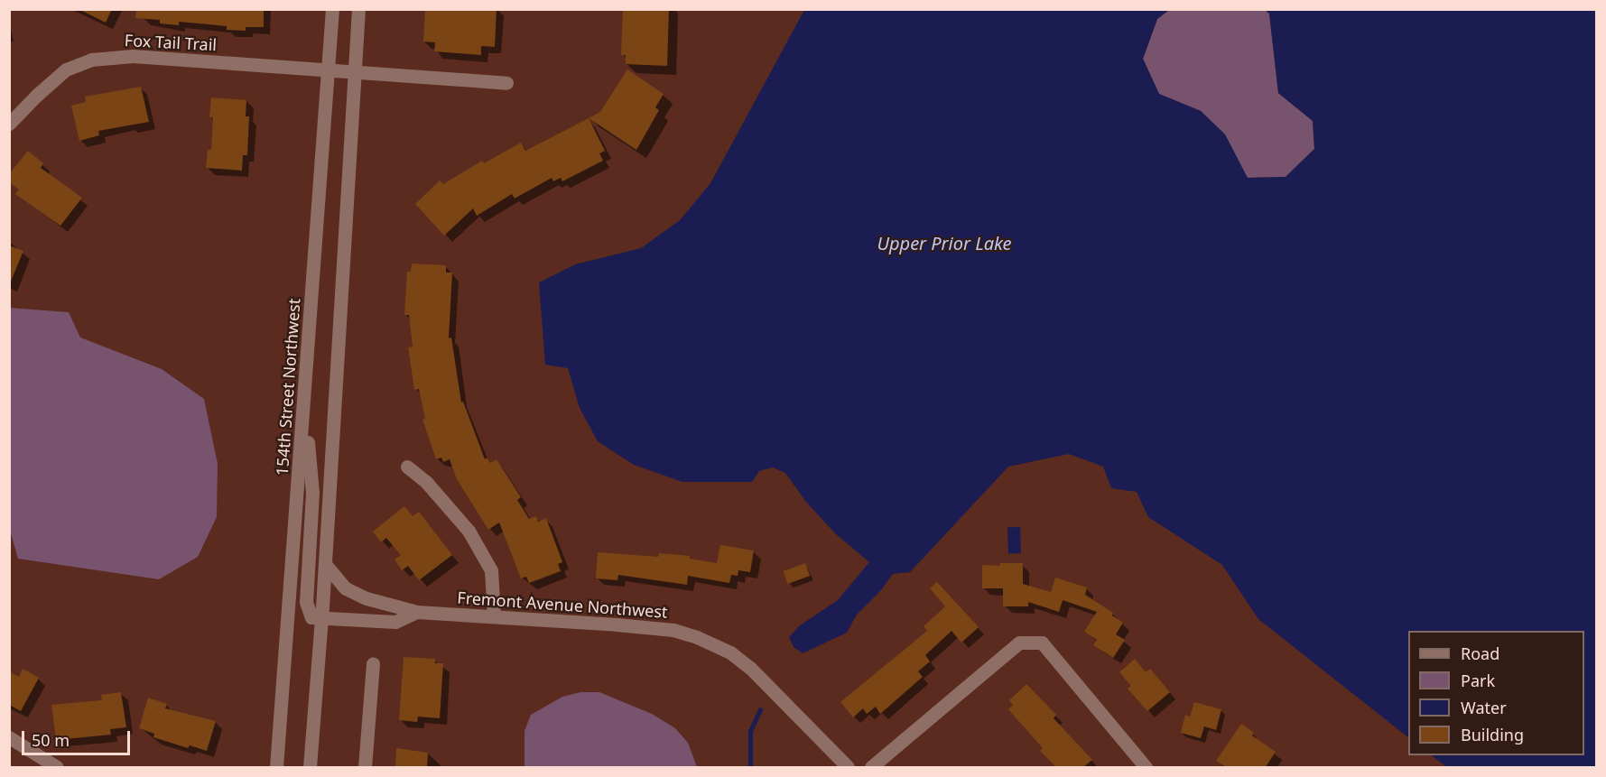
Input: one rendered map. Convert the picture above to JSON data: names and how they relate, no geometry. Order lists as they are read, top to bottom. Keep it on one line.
{"streets":{"street":["Fox Tail Trail","154th Street Northwest","Fremont Avenue Northwest"]},"crossings":[["Fox Tail Trail","154th Street Northwest"]],"water":["Upper Prior Lake"],"legend":["Road","Park","Water","Building"],"scale_bar":"50 m"}
